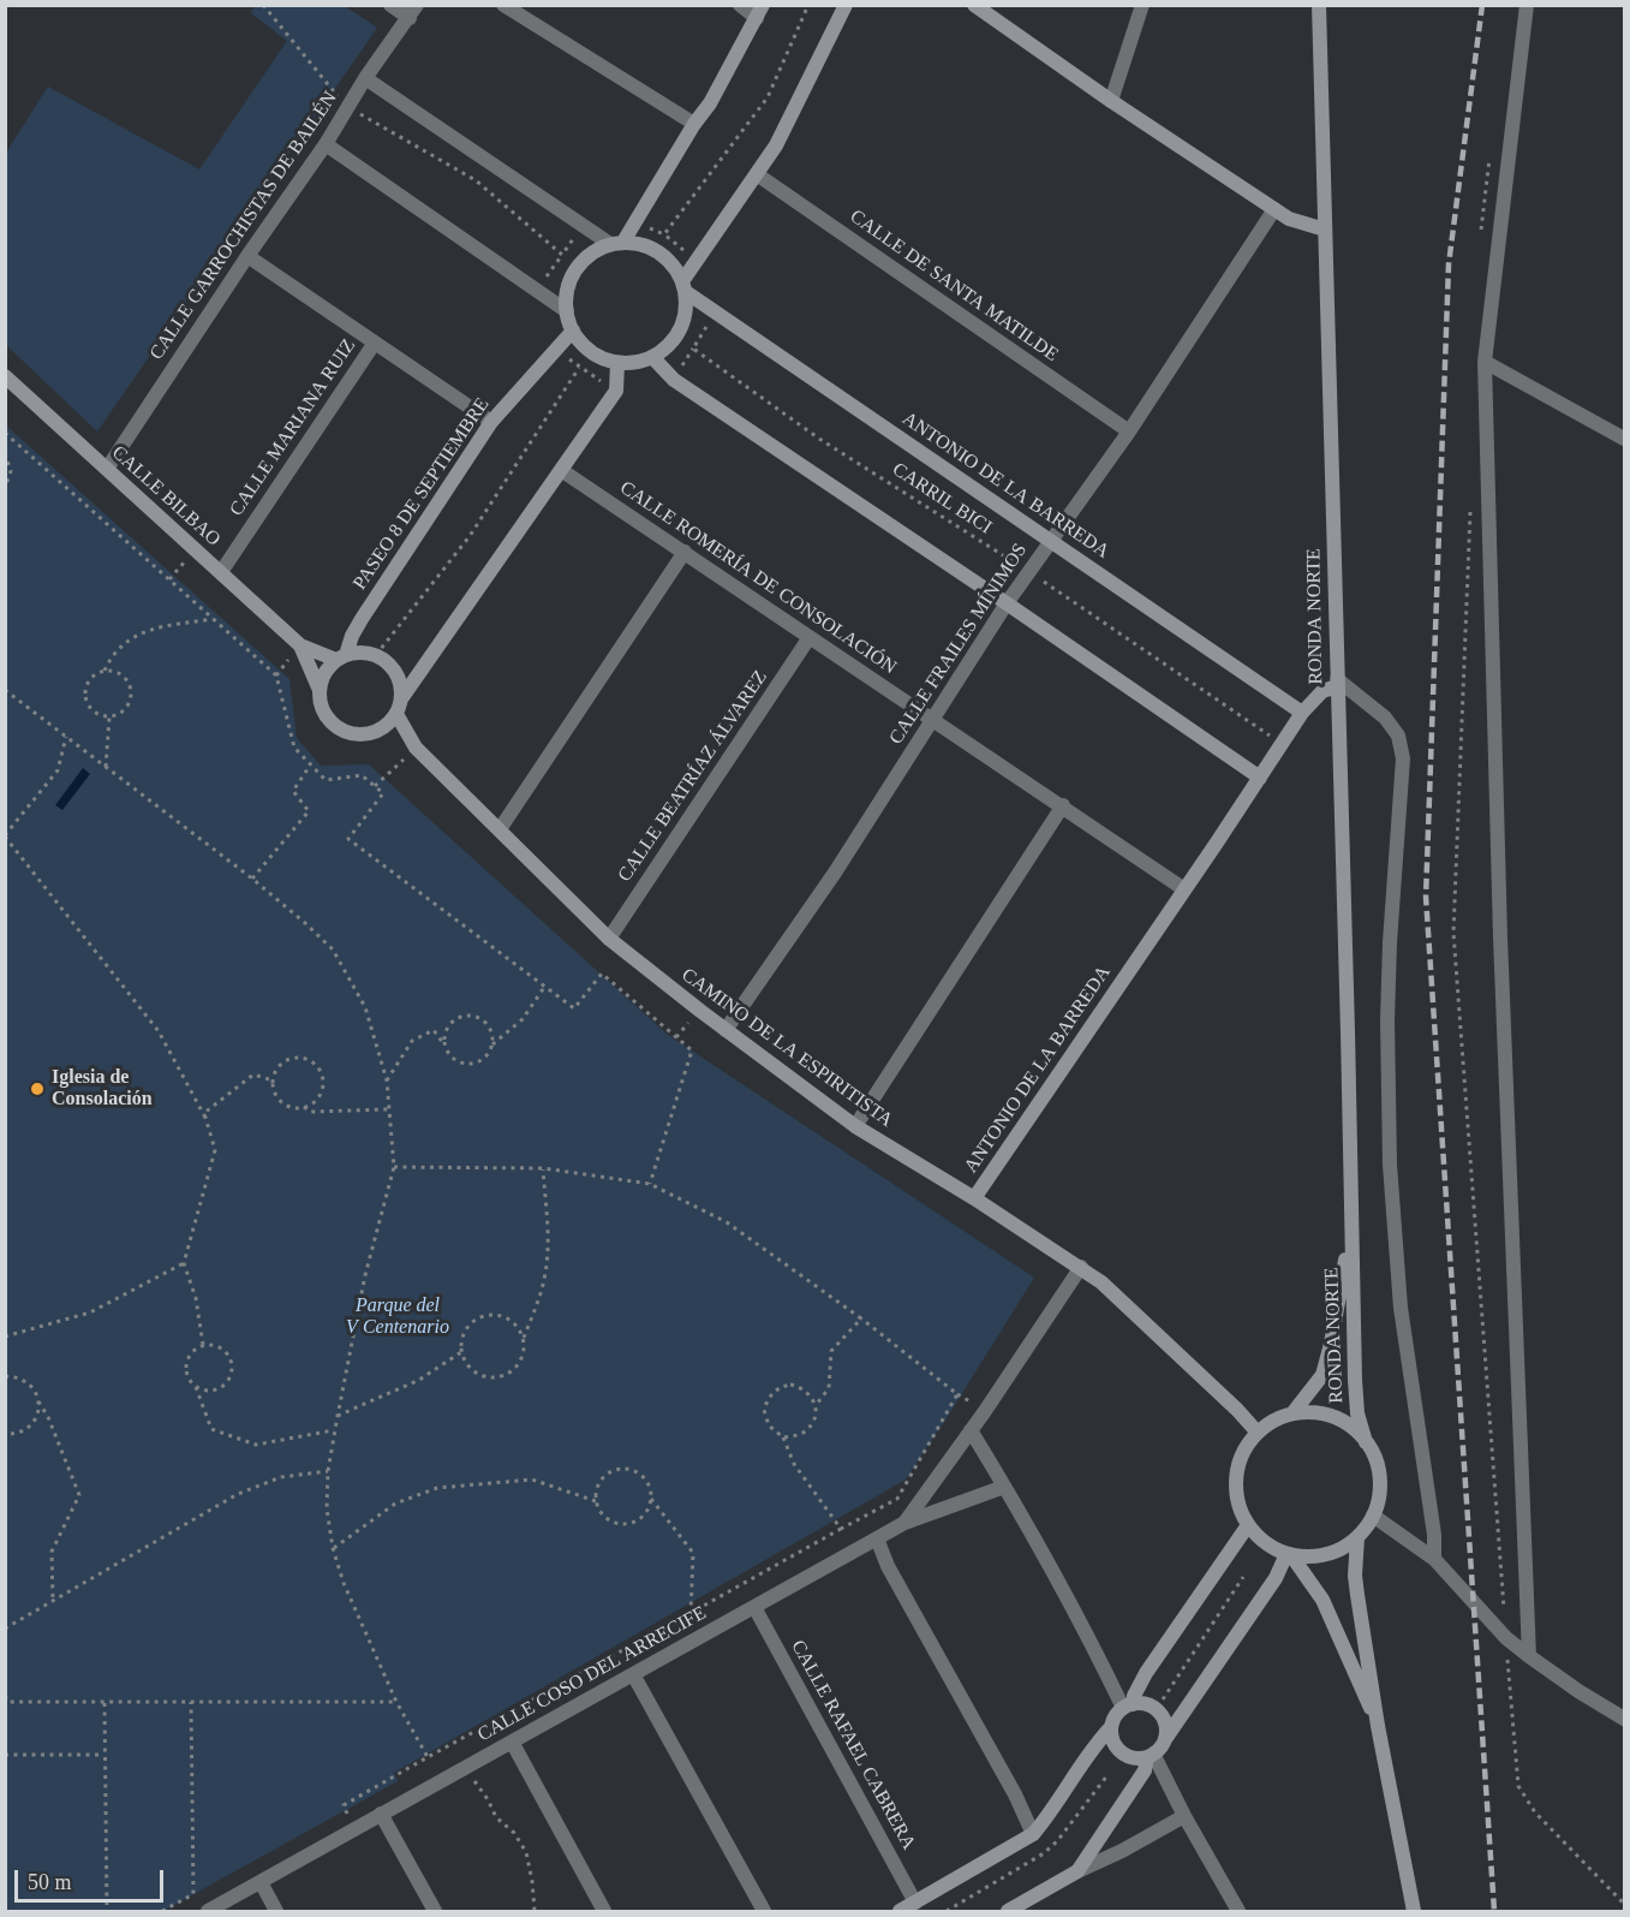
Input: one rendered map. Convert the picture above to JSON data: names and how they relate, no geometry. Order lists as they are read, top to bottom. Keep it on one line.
{"streets":{"street":["CALLE GARROCHISTAS DE BAILÉN","CALLE DE SANTA MATILDE","CALLE MARIANA RUIZ","ANTONIO DE LA BARREDA","PASEO 8 DE SEPTIEMBRE","CALLE BILBAO","CALLE ROMERÍA DE CONSOLACIÓN","RONDA NORTE","CALLE FRAILES MÍNIMOS","CALLE BEATRÍAZ ÁLVAREZ","CAMINO DE LA ESPIRITISTA","CALLE COSO DEL ARRECIFE","CALLE RAFAEL CABRERA"],"path":["CARRIL BICI"]},"crossings":[["CALLE GARROCHISTAS DE BAILÉN","CALLE BILBAO"],["CALLE DE SANTA MATILDE","CALLE FRAILES MÍNIMOS"],["CALLE MARIANA RUIZ","CALLE BILBAO"],["ANTONIO DE LA BARREDA","PASEO 8 DE SEPTIEMBRE"],["ANTONIO DE LA BARREDA","CARRIL BICI"],["ANTONIO DE LA BARREDA","CALLE ROMERÍA DE CONSOLACIÓN"],["ANTONIO DE LA BARREDA","RONDA NORTE"],["ANTONIO DE LA BARREDA","CALLE FRAILES MÍNIMOS"],["ANTONIO DE LA BARREDA","CAMINO DE LA ESPIRITISTA"],["PASEO 8 DE SEPTIEMBRE","CALLE BILBAO"],["PASEO 8 DE SEPTIEMBRE","CAMINO DE LA ESPIRITISTA"],["CALLE BILBAO","CAMINO DE LA ESPIRITISTA"],["CARRIL BICI","CALLE FRAILES MÍNIMOS"],["CALLE ROMERÍA DE CONSOLACIÓN","CALLE FRAILES MÍNIMOS"],["CALLE ROMERÍA DE CONSOLACIÓN","CALLE BEATRÍAZ ÁLVAREZ"],["RONDA NORTE","CAMINO DE LA ESPIRITISTA"],["CALLE FRAILES MÍNIMOS","CAMINO DE LA ESPIRITISTA"],["CALLE BEATRÍAZ ÁLVAREZ","CAMINO DE LA ESPIRITISTA"],["CALLE COSO DEL ARRECIFE","CALLE RAFAEL CABRERA"]],"parks":["Parque del V Centenario"],"places":["Iglesia de Consolación"],"scale_bar":"50 m"}
